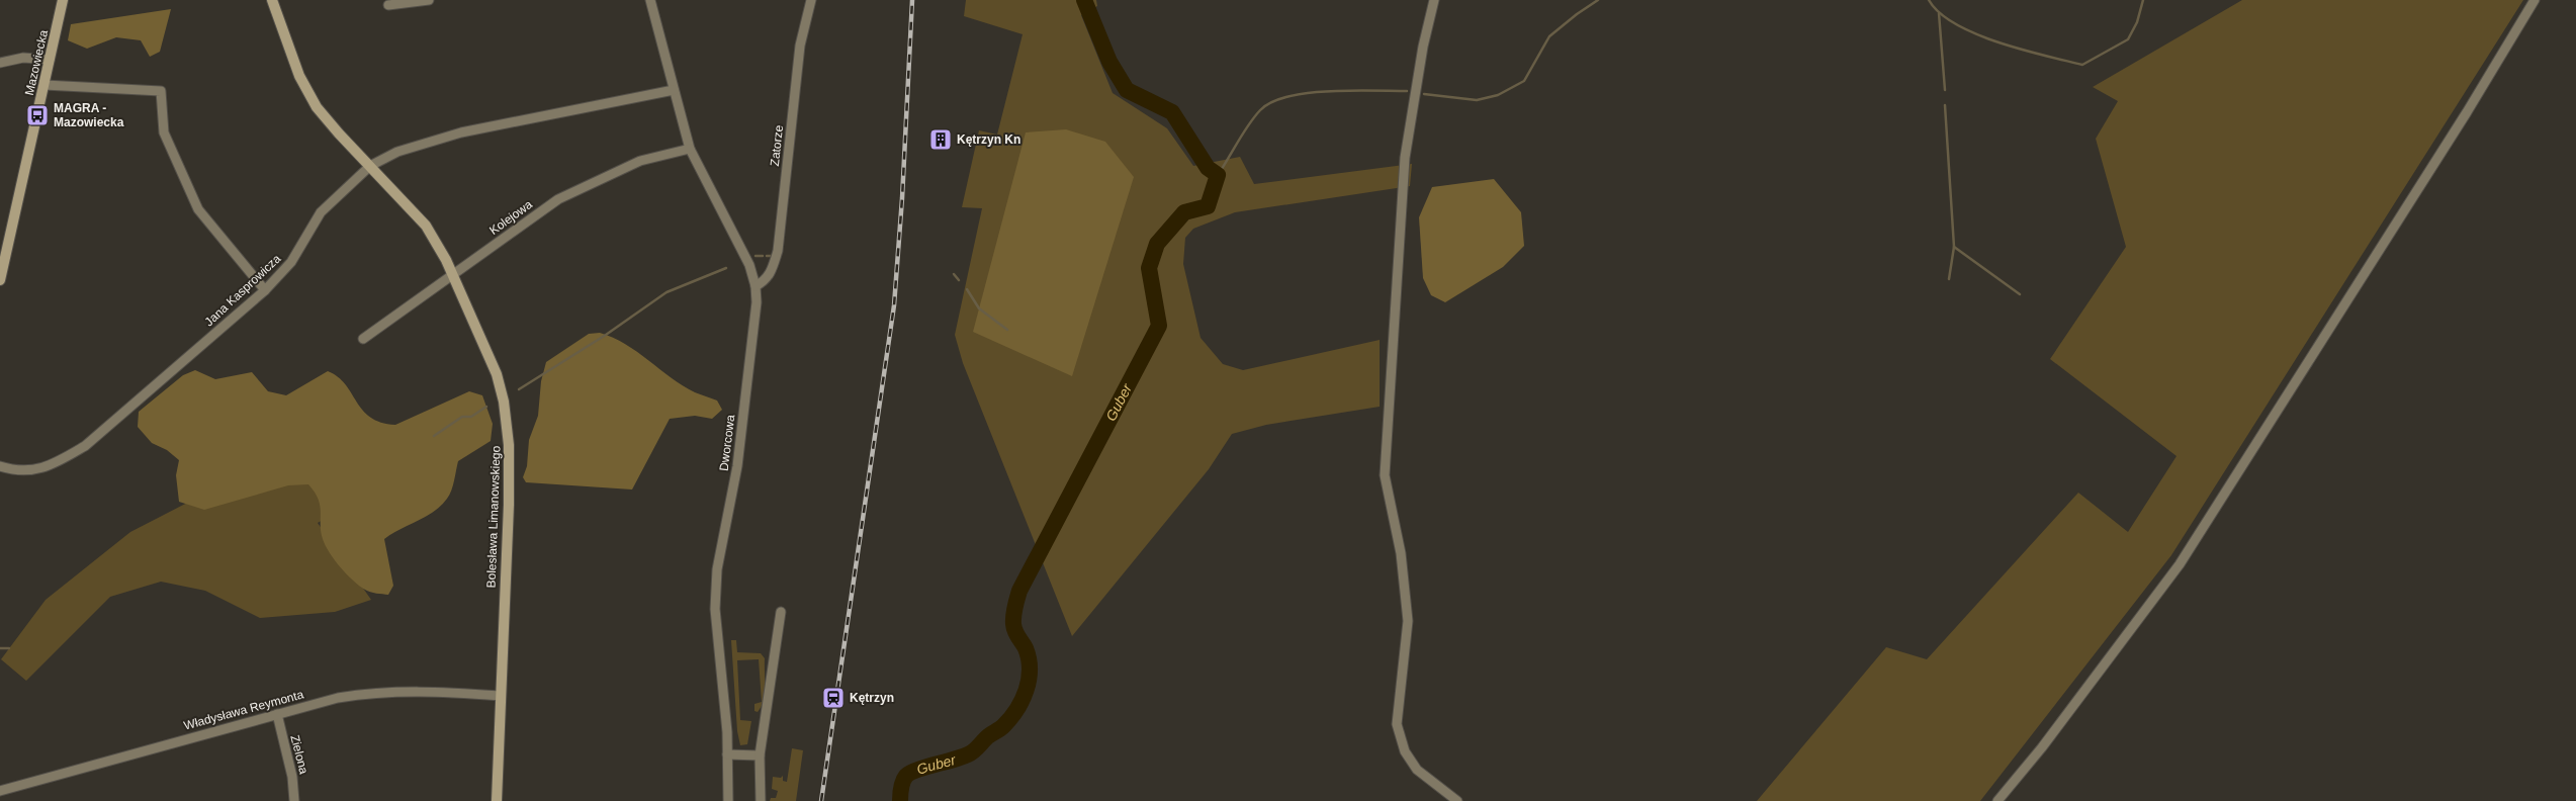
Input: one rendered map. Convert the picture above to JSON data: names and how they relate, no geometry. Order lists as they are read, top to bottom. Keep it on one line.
{"streets":{"street":["Mazowiecka","Zatorze","Kolejowa","Jana Kasprowicza","Dworcowa","Bolesława Limanowskiego","Władysława Reymonta","Zielona"]},"crossings":[["Zatorze","Dworcowa"],["Kolejowa","Dworcowa"],["Kolejowa","Bolesława Limanowskiego"],["Jana Kasprowicza","Dworcowa"],["Jana Kasprowicza","Bolesława Limanowskiego"],["Bolesława Limanowskiego","Władysława Reymonta"],["Władysława Reymonta","Zielona"]],"water":["Guber"],"places":{"bus stop":["MAGRA - Mazowiecka"],"building":["Kętrzyn Kn"],"station":["Kętrzyn"]}}
